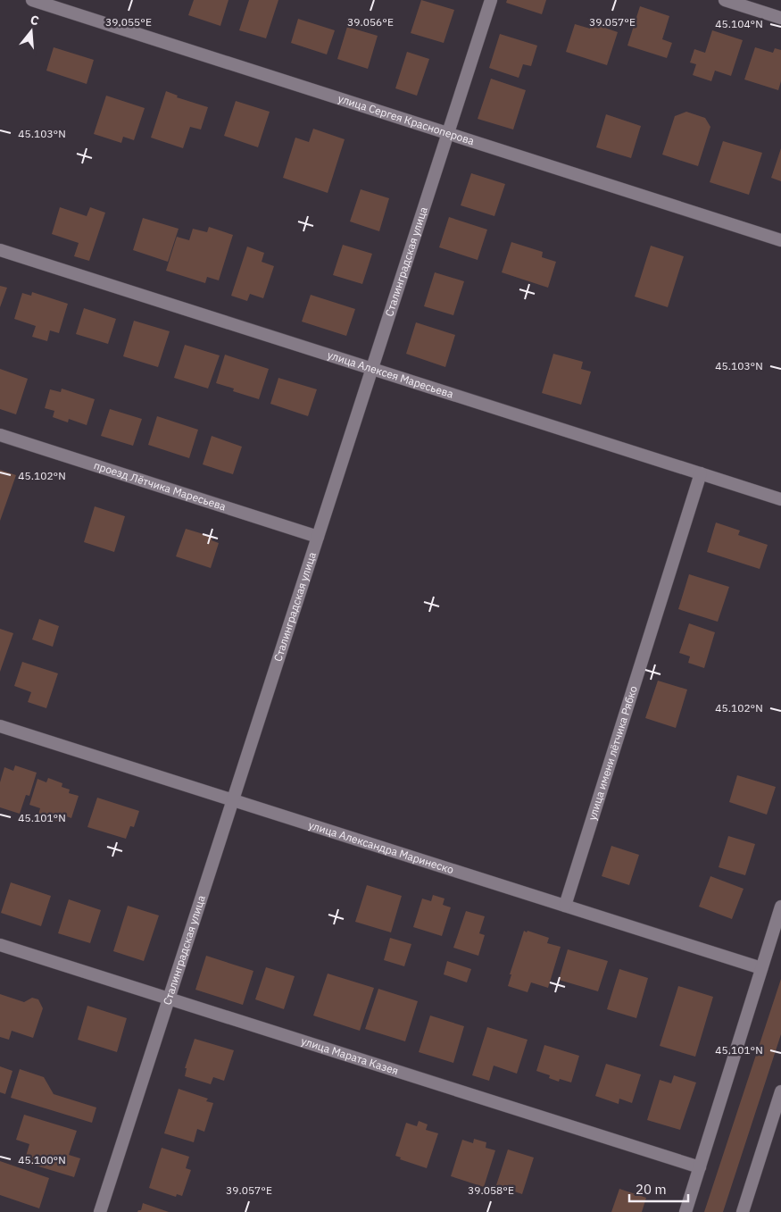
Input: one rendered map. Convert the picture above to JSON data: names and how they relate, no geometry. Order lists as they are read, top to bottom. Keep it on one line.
{"streets":{"street":["улица Сергея Красноперова","Сталинградская улица","улица Алексея Маресьева","проезд Лётчика Маресьева","улица имени лётчика Рябко","улица Александра Маринеско","улица Марата Казея"]},"crossings":[["улица Сергея Красноперова","Сталинградская улица"],["Сталинградская улица","улица Алексея Маресьева"],["Сталинградская улица","проезд Лётчика Маресьева"],["Сталинградская улица","улица Александра Маринеско"],["Сталинградская улица","улица Марата Казея"],["улица Алексея Маресьева","улица имени лётчика Рябко"],["улица имени лётчика Рябко","улица Александра Маринеско"]],"scale_bar":"20 m","north":"top","coordinates":["39.055°E","39.056°E","39.057°E","45.104°N","45.103°N","45.102°N","45.101°N","45.100°N","39.058°E"]}
